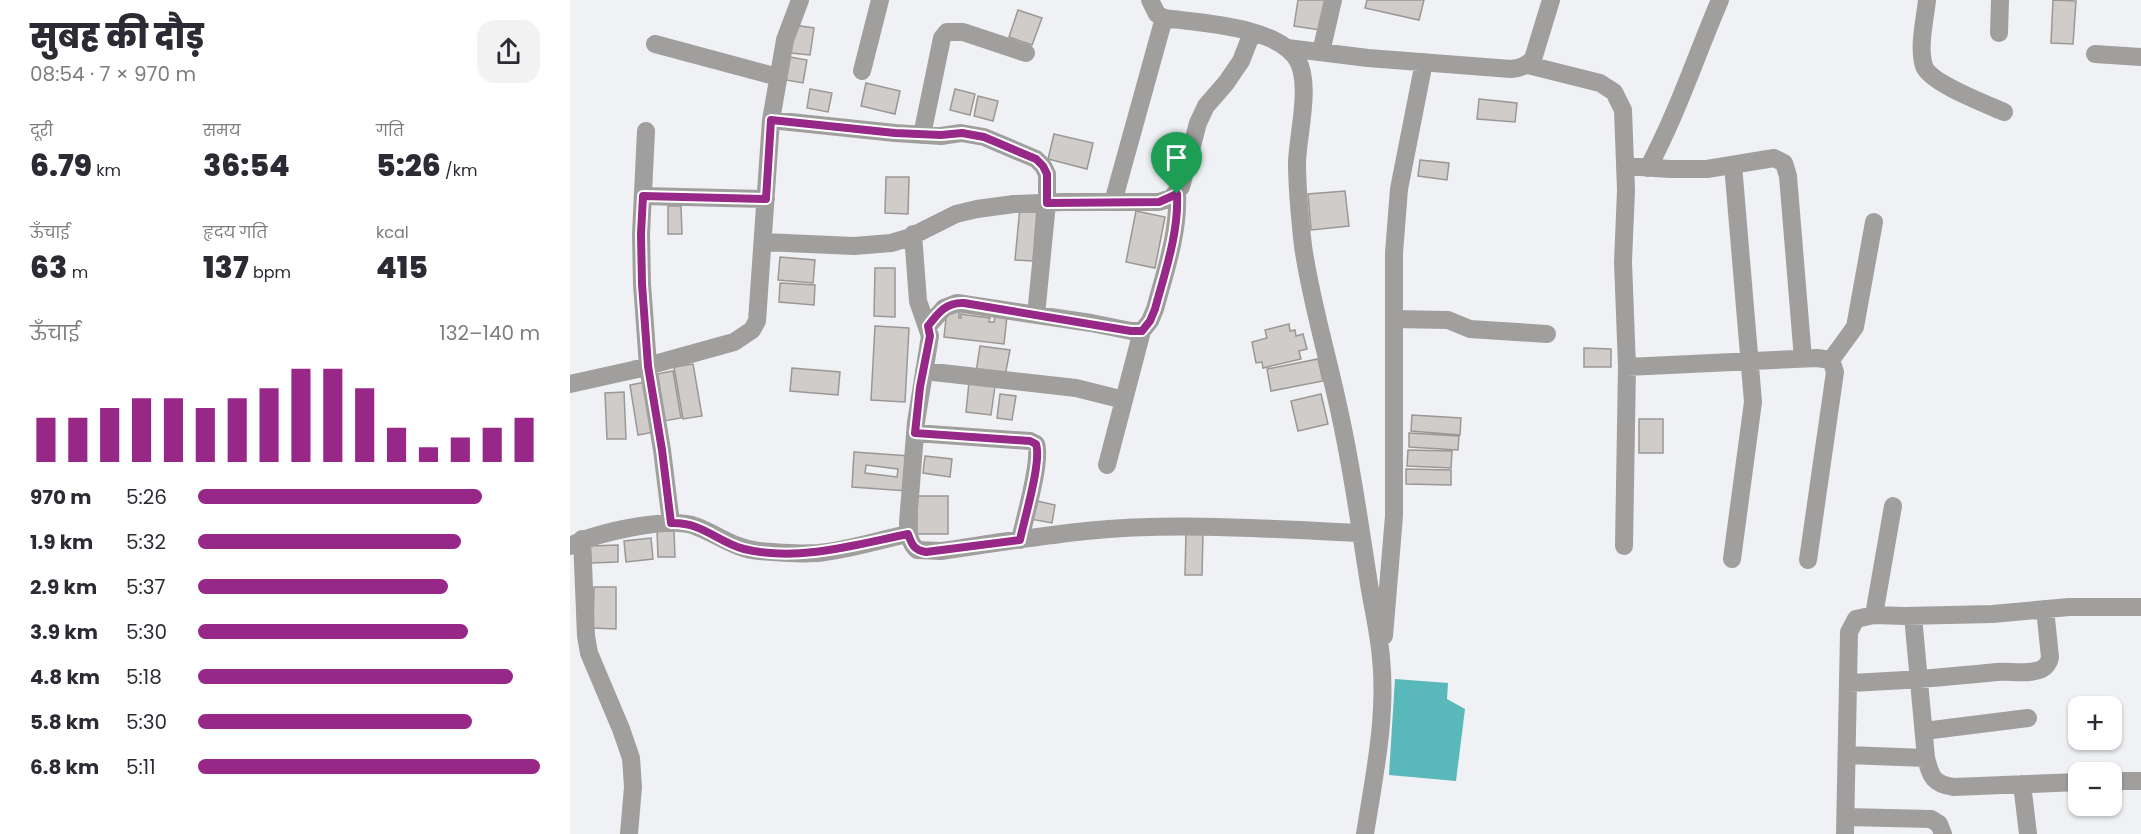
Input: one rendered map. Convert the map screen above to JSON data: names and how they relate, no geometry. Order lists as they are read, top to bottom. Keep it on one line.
{"page":{"heading":["सुबह की दौड़","08:54 · 7 × 970 m"],"stats":[["दूरी","6.79 km"],["समय","36:54"],["गति","5:26 /km"],["ऊँचाई","63 m"],["हृदय गति","137 bpm"],["kcal","415"]],"chart":["ऊँचाई","132–140 m"],"list":[{"name":"970 m","note":"5:26"},{"name":"1.9 km","note":"5:32"},{"name":"2.9 km","note":"5:37"},{"name":"3.9 km","note":"5:30"},{"name":"4.8 km","note":"5:18"},{"name":"5.8 km","note":"5:30"},{"name":"6.8 km","note":"5:11"}],"map_buttons":["+","−"]}}
